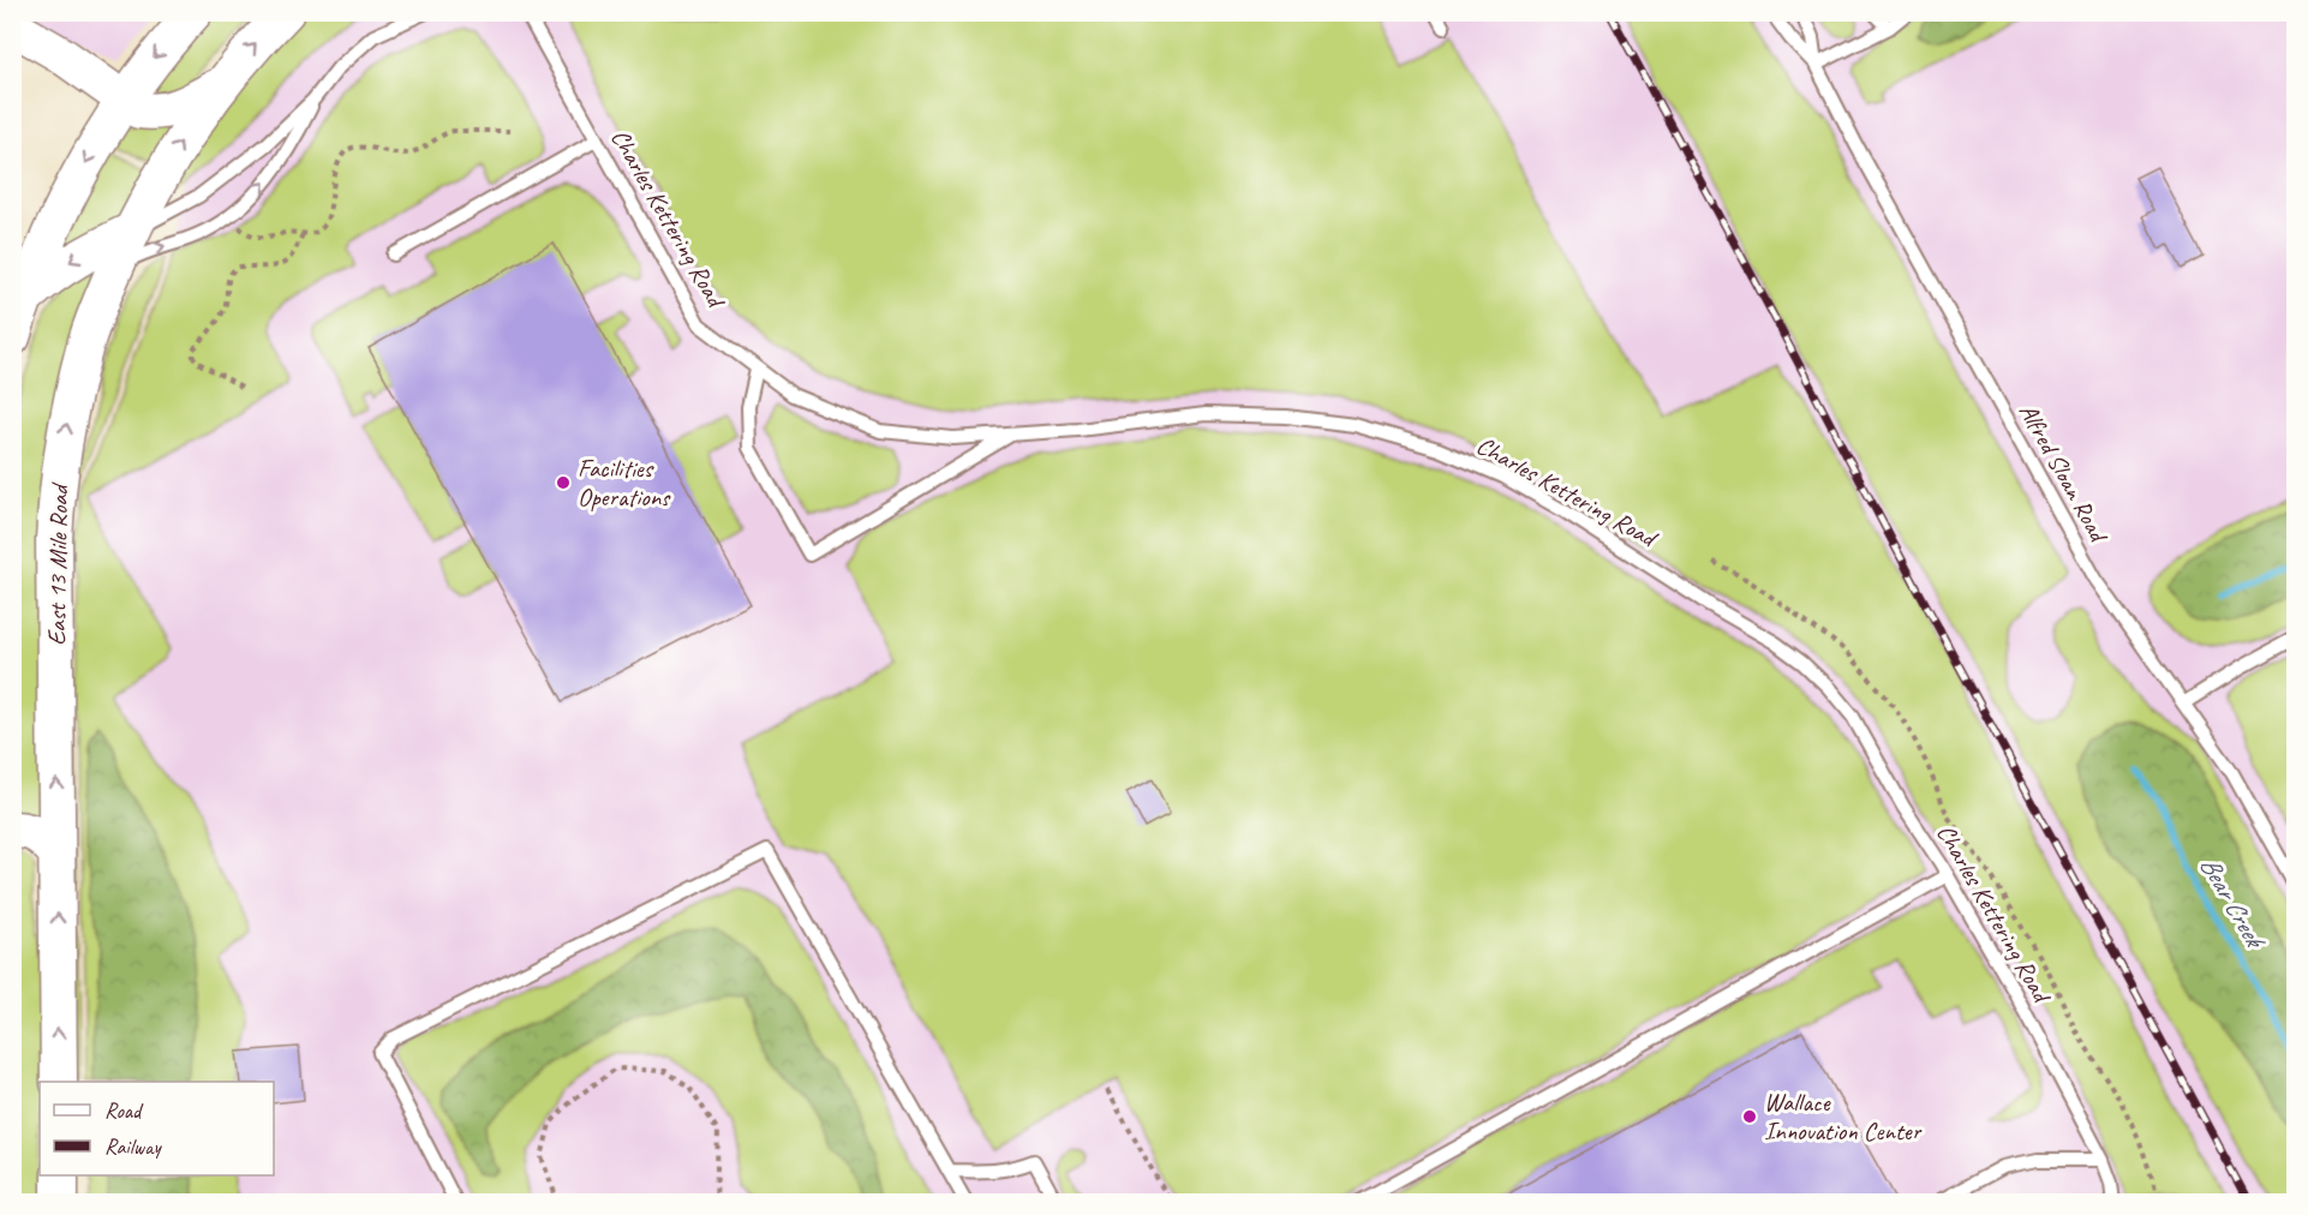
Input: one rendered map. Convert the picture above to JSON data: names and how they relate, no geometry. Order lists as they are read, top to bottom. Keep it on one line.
{"streets":{"main road":["East 13 Mile Road"],"lane":["Charles Kettering Road","Alfred Sloan Road"]},"one_way":["East 13 Mile Road"],"water":["Bear Creek"],"places":["Facilities Operations","Wallace Innovation Center"],"legend":["Road","Railway"]}
